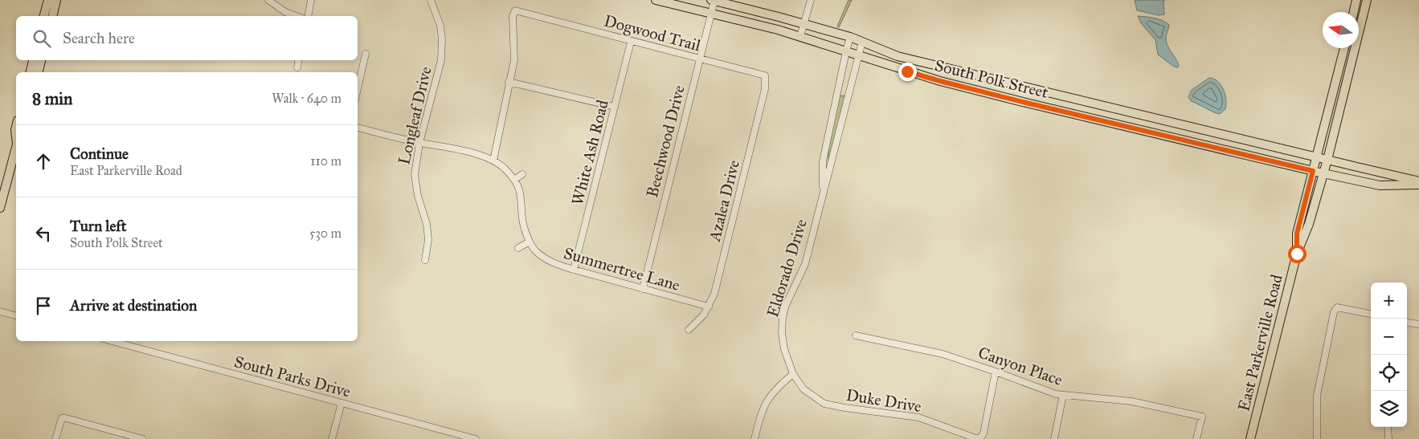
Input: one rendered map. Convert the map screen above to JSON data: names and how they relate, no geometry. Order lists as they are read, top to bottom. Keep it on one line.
{"streets":{"main road":["South Polk Street","East Parkerville Road"],"street":["Dogwood Trail","Longleaf Drive","Beechwood Drive","White Ash Road","Azalea Drive","Eldorado Drive","Summertree Lane","Canyon Place","South Parks Drive","Duke Drive"]},"crossings":[["Dogwood Trail","Beechwood Drive"],["Dogwood Trail","White Ash Road"],["Dogwood Trail","Azalea Drive"],["South Polk Street","Beechwood Drive"],["South Polk Street","Eldorado Drive"],["South Polk Street","East Parkerville Road"],["Longleaf Drive","Summertree Lane"],["Beechwood Drive","Summertree Lane"],["White Ash Road","Summertree Lane"],["Azalea Drive","Summertree Lane"],["Eldorado Drive","Duke Drive"]],"north":"left","page":{"search":"Search here","heading":["8 min","Walk · 640 m"],"list":[["Continue","East Parkerville Road","110 m"],["Turn left","South Polk Street","530 m"],"Arrive at destination"],"map_buttons":["+","−"]}}
